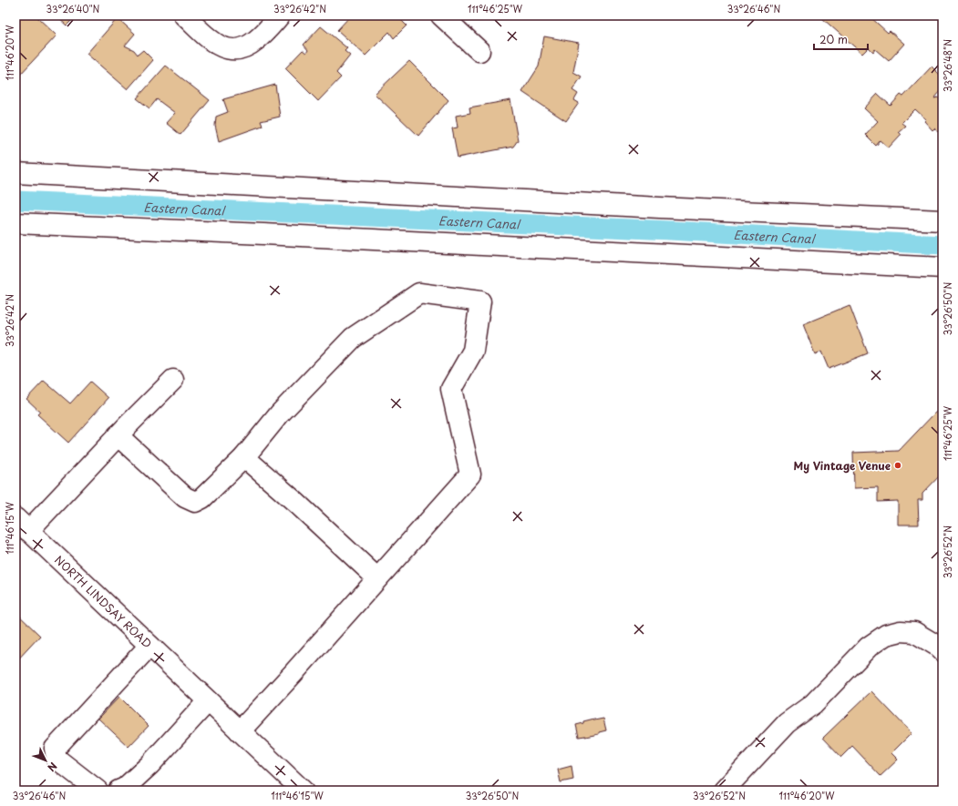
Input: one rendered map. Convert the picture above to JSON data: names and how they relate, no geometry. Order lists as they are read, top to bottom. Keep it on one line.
{"streets":{"main road":["NORTH LINDSAY ROAD"]},"water":["Eastern Canal"],"places":["My Vintage Venue"],"scale_bar":"20 m","north":"bottom right","coordinates":["33°26'40\"N","33°26'42\"N","111°46'25\"W","33°26'46\"N","111°46'20\"W","33°26'48\"N","33°26'50\"N","111°46'15\"W","33°26'52\"N"]}
